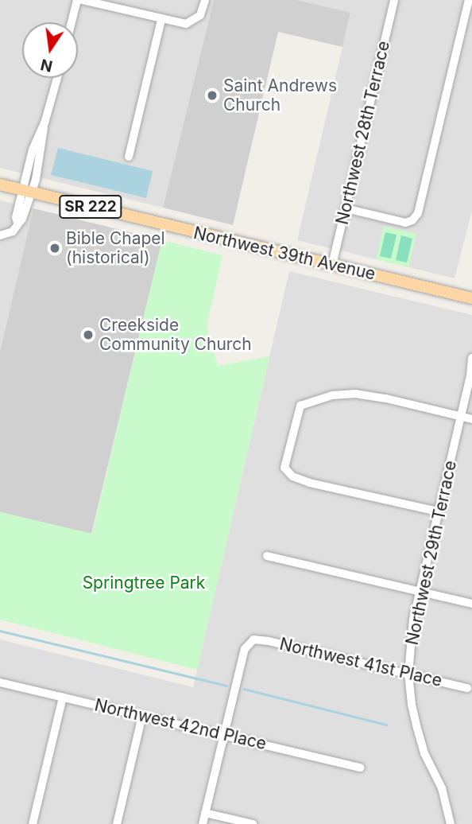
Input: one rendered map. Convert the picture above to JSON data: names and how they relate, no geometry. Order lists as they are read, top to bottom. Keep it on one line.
{"streets":{"main road":["SR 222","Northwest 39th Avenue"],"street":["Northwest 28th Terrace","Northwest 29th Terrace","Northwest 41st Place","Northwest 42nd Place"]},"crossings":[["Northwest 28th Terrace","Northwest 39th Avenue"],["Northwest 29th Terrace","Northwest 41st Place"],["Northwest 41st Place","Northwest 42nd Place"]],"parks":["Springtree Park"],"places":["Saint Andrews Church","Bible Chapel (historical)","Creekside Community Church"],"north":"bottom"}
